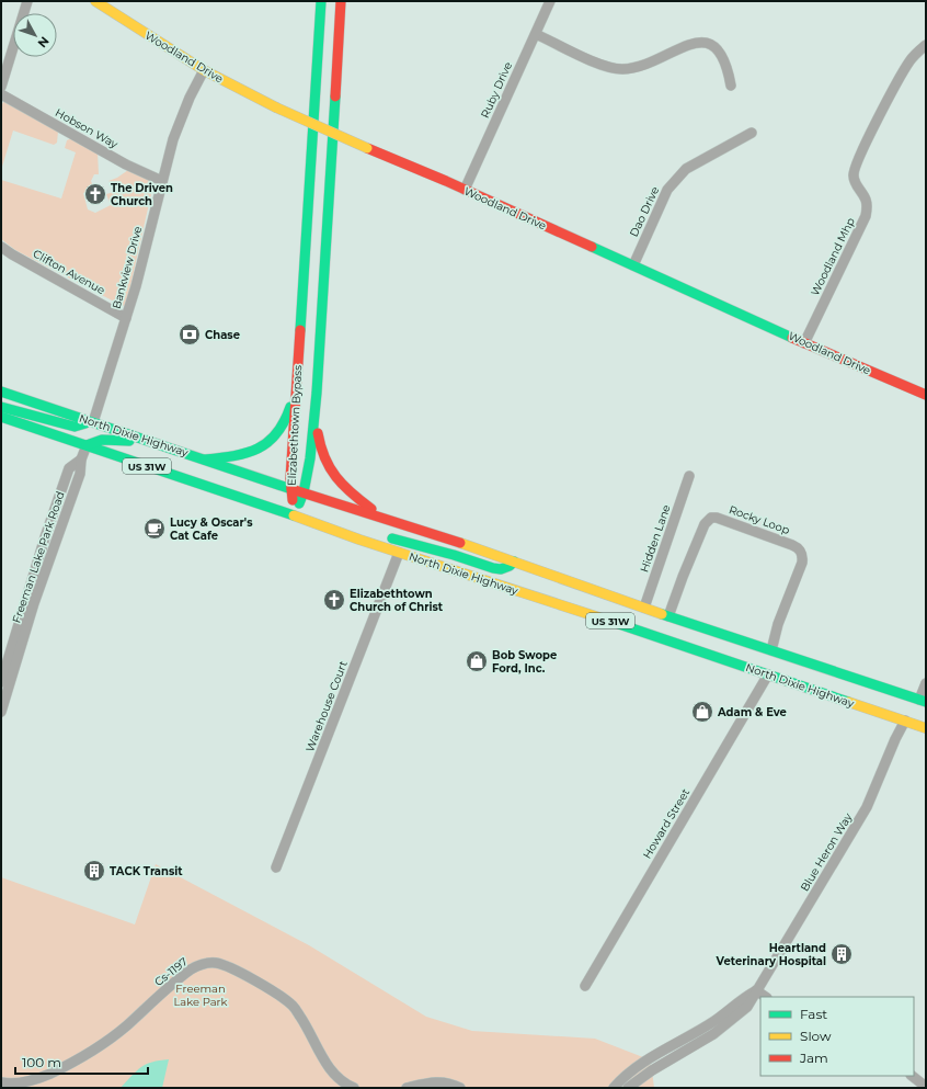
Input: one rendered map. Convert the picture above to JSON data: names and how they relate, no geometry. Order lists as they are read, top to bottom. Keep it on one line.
{"streets":{"main road":["Woodland Drive","Elizabethtown Bypass","North Dixie Highway","US 31W"],"street":["Ruby Drive","Hobson Way","Dao Drive","Woodland Mhp","Bankview Drive","Clifton Avenue","Rocky Loop","Hidden Lane","Freeman Lake Park Road","Warehouse Court","Howard Street","Blue Heron Way","Cs-1197"]},"crossings":[["Woodland Drive","Ruby Drive"],["Woodland Drive","Dao Drive"],["Woodland Drive","Woodland Mhp"],["Woodland Drive","Bankview Drive"],["Hobson Way","Bankview Drive"],["Bankview Drive","Clifton Avenue"],["Bankview Drive","North Dixie Highway"],["Elizabethtown Bypass","North Dixie Highway"],["Elizabethtown Bypass","US 31W"],["North Dixie Highway","US 31W"],["North Dixie Highway","Freeman Lake Park Road"],["North Dixie Highway","Warehouse Court"],["North Dixie Highway","Howard Street"],["North Dixie Highway","Blue Heron Way"],["US 31W","Rocky Loop"],["US 31W","Hidden Lane"]],"parks":["Freeman Lake Park"],"places":{"church":["The Driven Church","Elizabethtown Church of Christ"],"bank":["Chase"],"cafe":["Lucy & Oscar's Cat Cafe"],"shop":["Bob Swope Ford, Inc.","Adam & Eve"],"building":["TACK Transit","Heartland Veterinary Hospital"]},"legend":["Fast","Slow","Jam"],"scale_bar":"100 m","north":"bottom right"}
